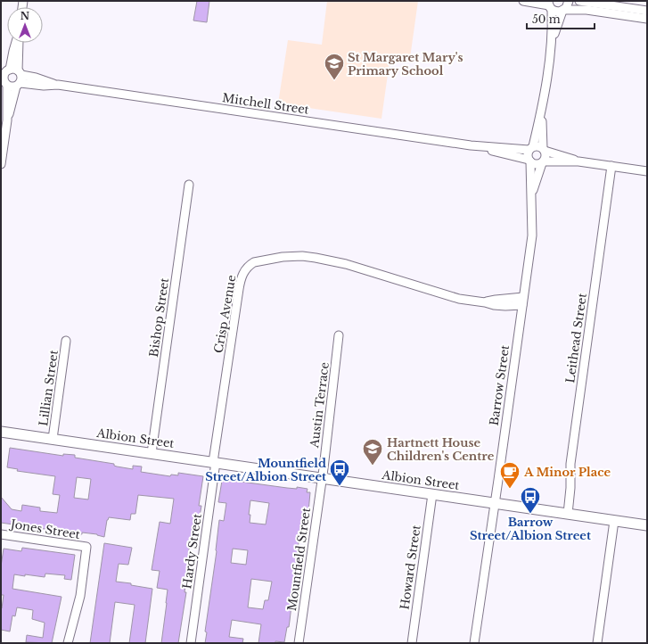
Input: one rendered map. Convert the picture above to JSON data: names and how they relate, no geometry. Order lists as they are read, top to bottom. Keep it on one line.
{"streets":{"street":["Mitchell Street","Crisp Avenue","Bishop Street","Leithead Street","Barrow Street","Lillian Street","Austin Terrace","Albion Street","Jones Street","Hardy Street","Mountfield Street","Howard Street"]},"crossings":[["Mitchell Street","Barrow Street"],["Crisp Avenue","Barrow Street"],["Crisp Avenue","Albion Street"],["Crisp Avenue","Hardy Street"],["Bishop Street","Albion Street"],["Leithead Street","Albion Street"],["Barrow Street","Albion Street"],["Lillian Street","Albion Street"],["Austin Terrace","Albion Street"],["Austin Terrace","Mountfield Street"],["Albion Street","Hardy Street"],["Albion Street","Mountfield Street"],["Albion Street","Howard Street"]],"places":{"school or university":["St Margaret Mary's Primary School","Hartnett House Children's Centre"],"bus stop":["Mountfield Street/Albion Street","Barrow Street/Albion Street"],"cafe":["A Minor Place"]},"scale_bar":"50 m","north":"top"}
